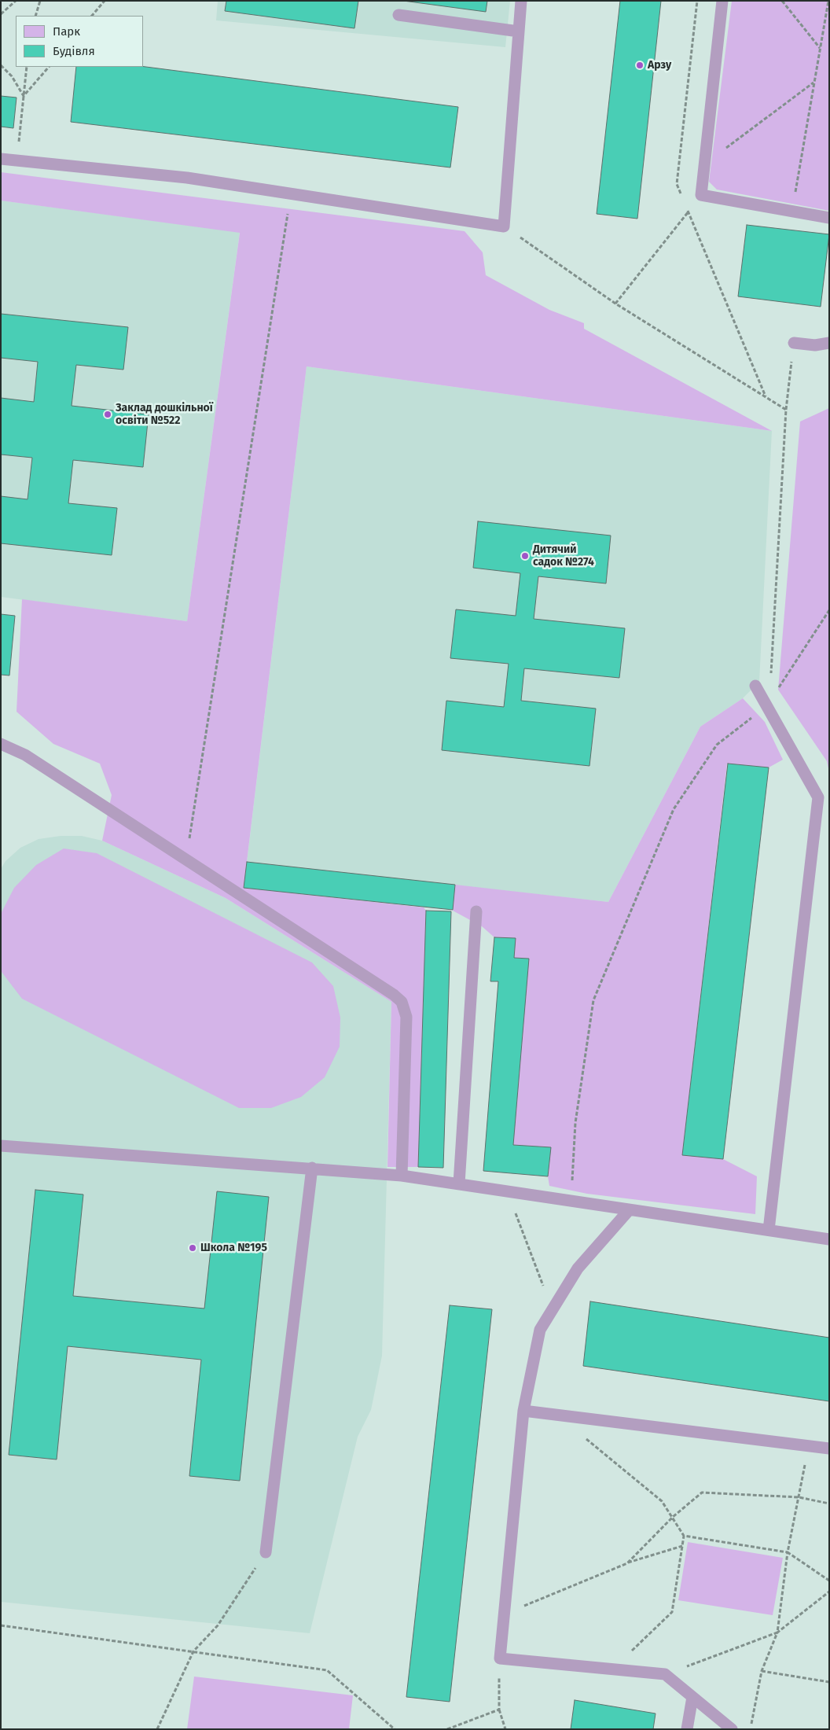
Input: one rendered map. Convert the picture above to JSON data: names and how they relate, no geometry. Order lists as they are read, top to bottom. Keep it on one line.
{"places":["Арзу","Заклад дошкільної освіти №522","Дитячий садок №274","Школа №195"],"legend":["Парк","Будівля"]}
